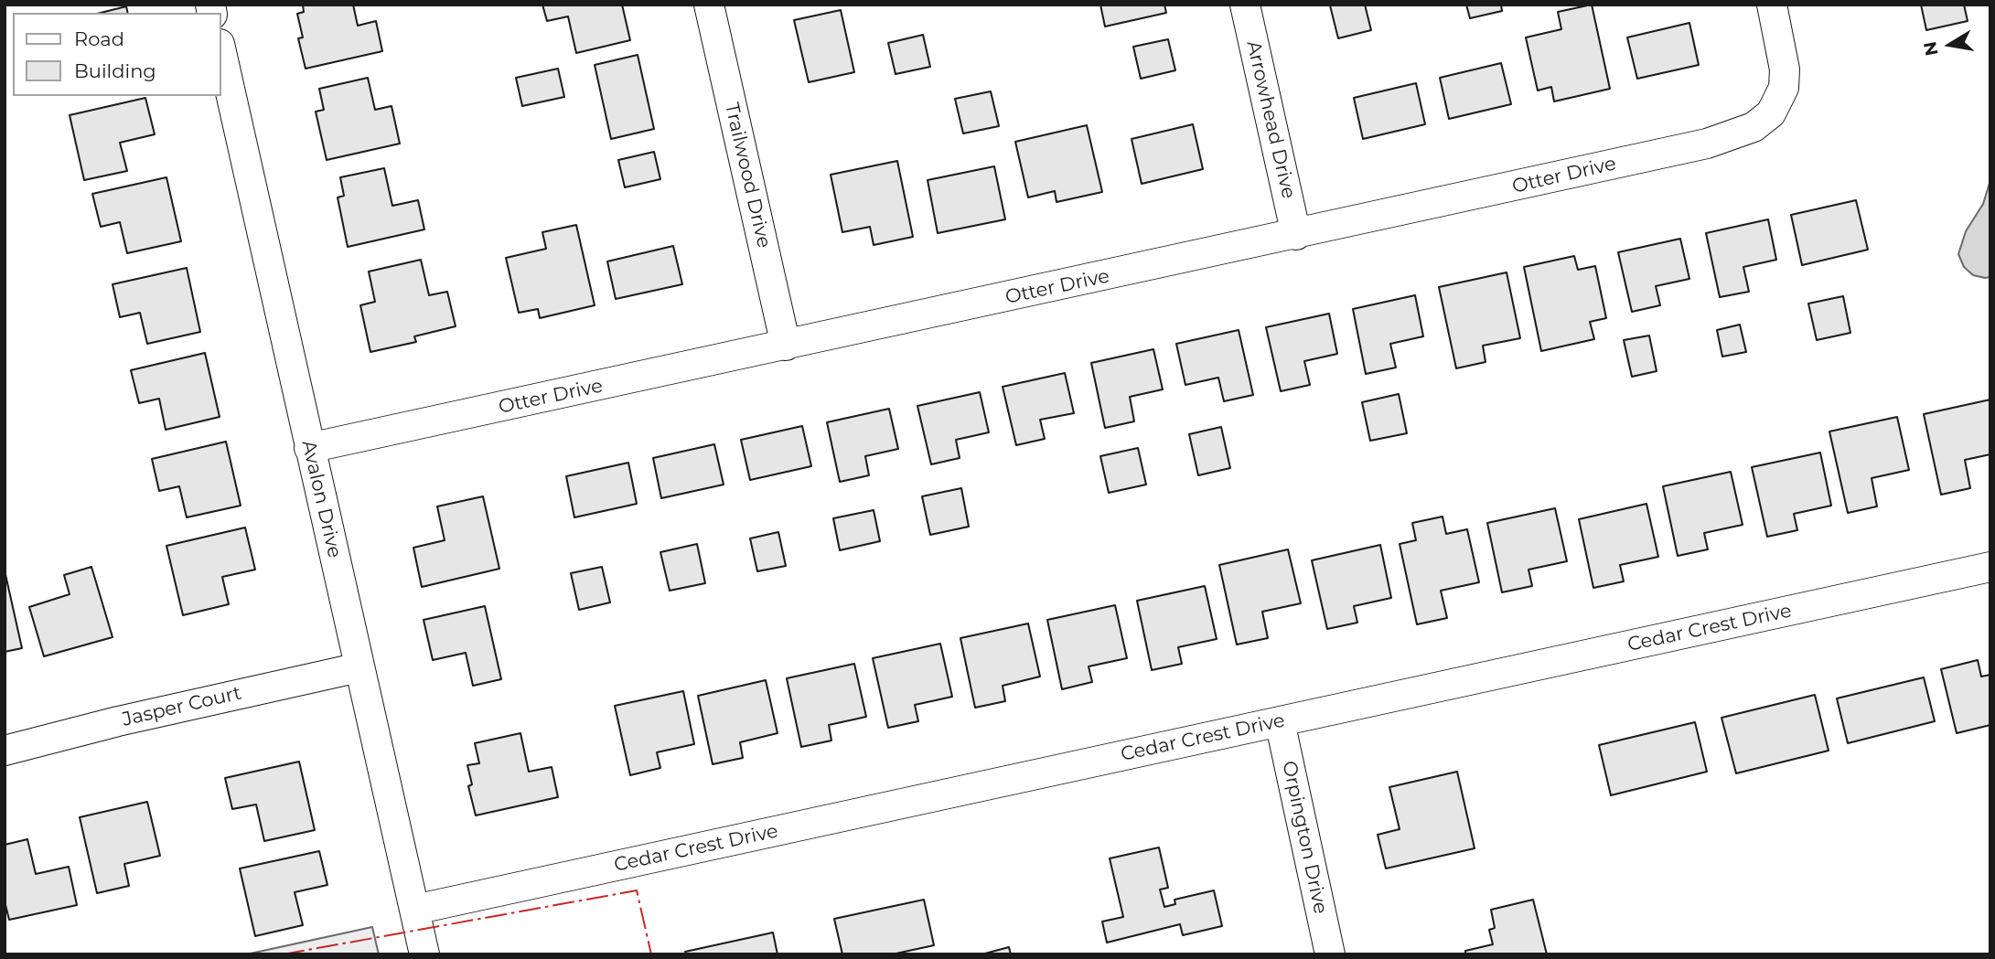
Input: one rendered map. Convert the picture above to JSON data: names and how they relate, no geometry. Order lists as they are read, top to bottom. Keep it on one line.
{"streets":{"street":["Arrowhead Drive","Trailwood Drive","Otter Drive","Avalon Drive","Cedar Crest Drive","Jasper Court","Orpington Drive"]},"crossings":[["Arrowhead Drive","Otter Drive"],["Trailwood Drive","Otter Drive"],["Otter Drive","Avalon Drive"],["Avalon Drive","Cedar Crest Drive"],["Avalon Drive","Jasper Court"],["Cedar Crest Drive","Orpington Drive"]],"legend":["Road","Building"],"north":"left"}
